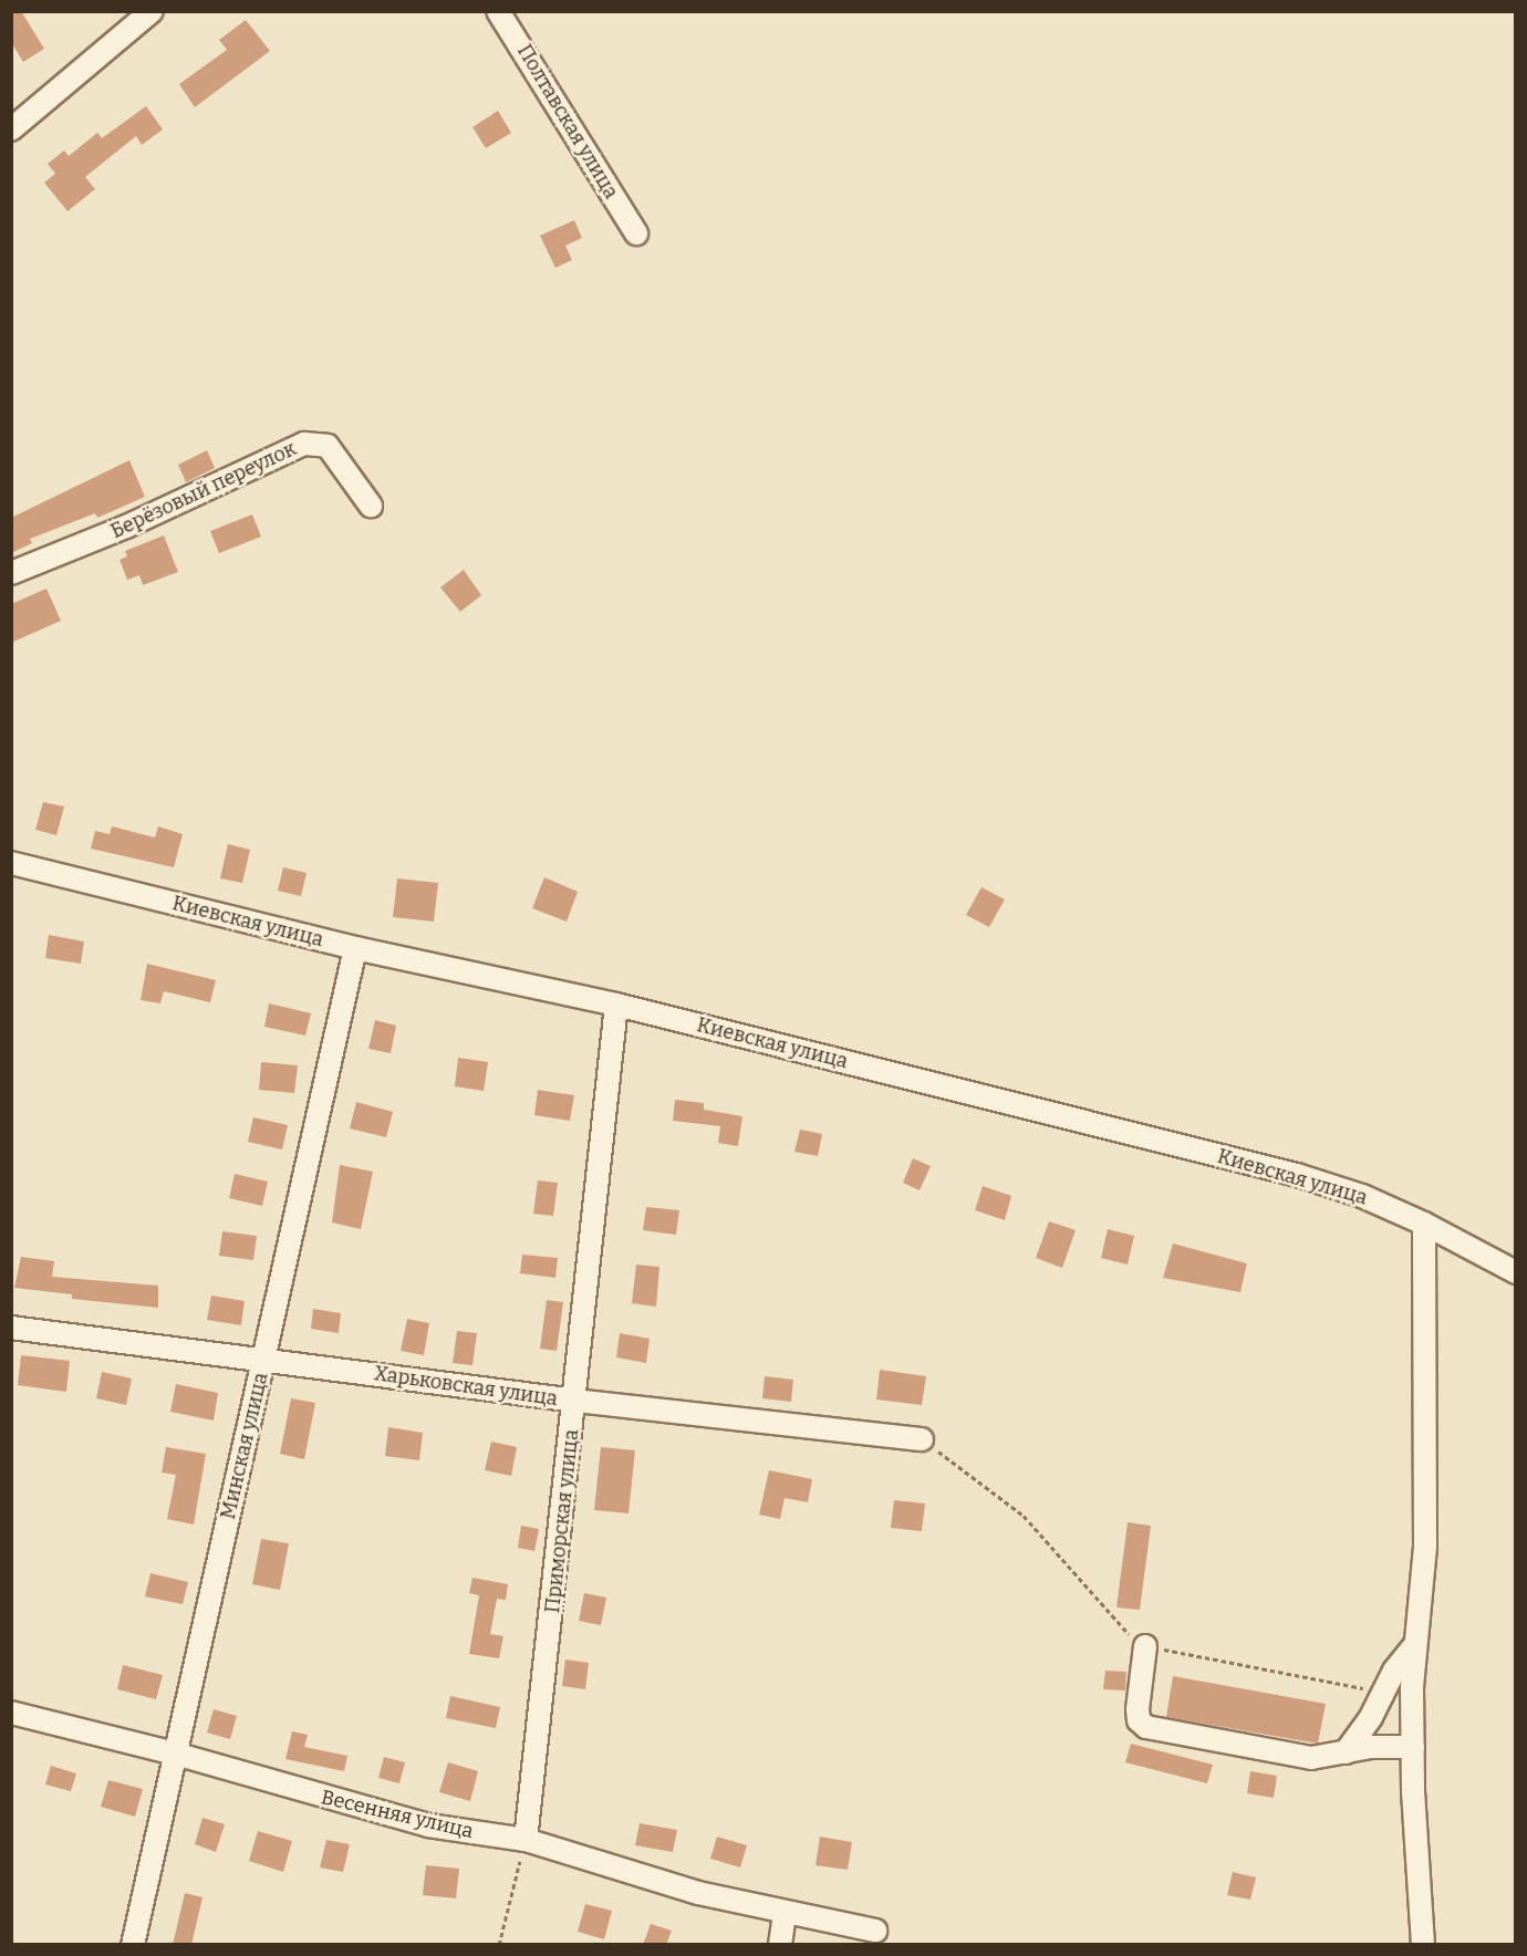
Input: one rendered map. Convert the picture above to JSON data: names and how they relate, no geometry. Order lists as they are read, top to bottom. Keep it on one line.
{"streets":{"street":["Полтавская улица","Берёзовый переулок","Киевская улица","Харьковская улица","Минская улица","Приморская улица","Весенняя улица"]},"crossings":[["Киевская улица","Минская улица"],["Киевская улица","Приморская улица"],["Харьковская улица","Минская улица"],["Харьковская улица","Приморская улица"],["Минская улица","Весенняя улица"],["Приморская улица","Весенняя улица"]]}
